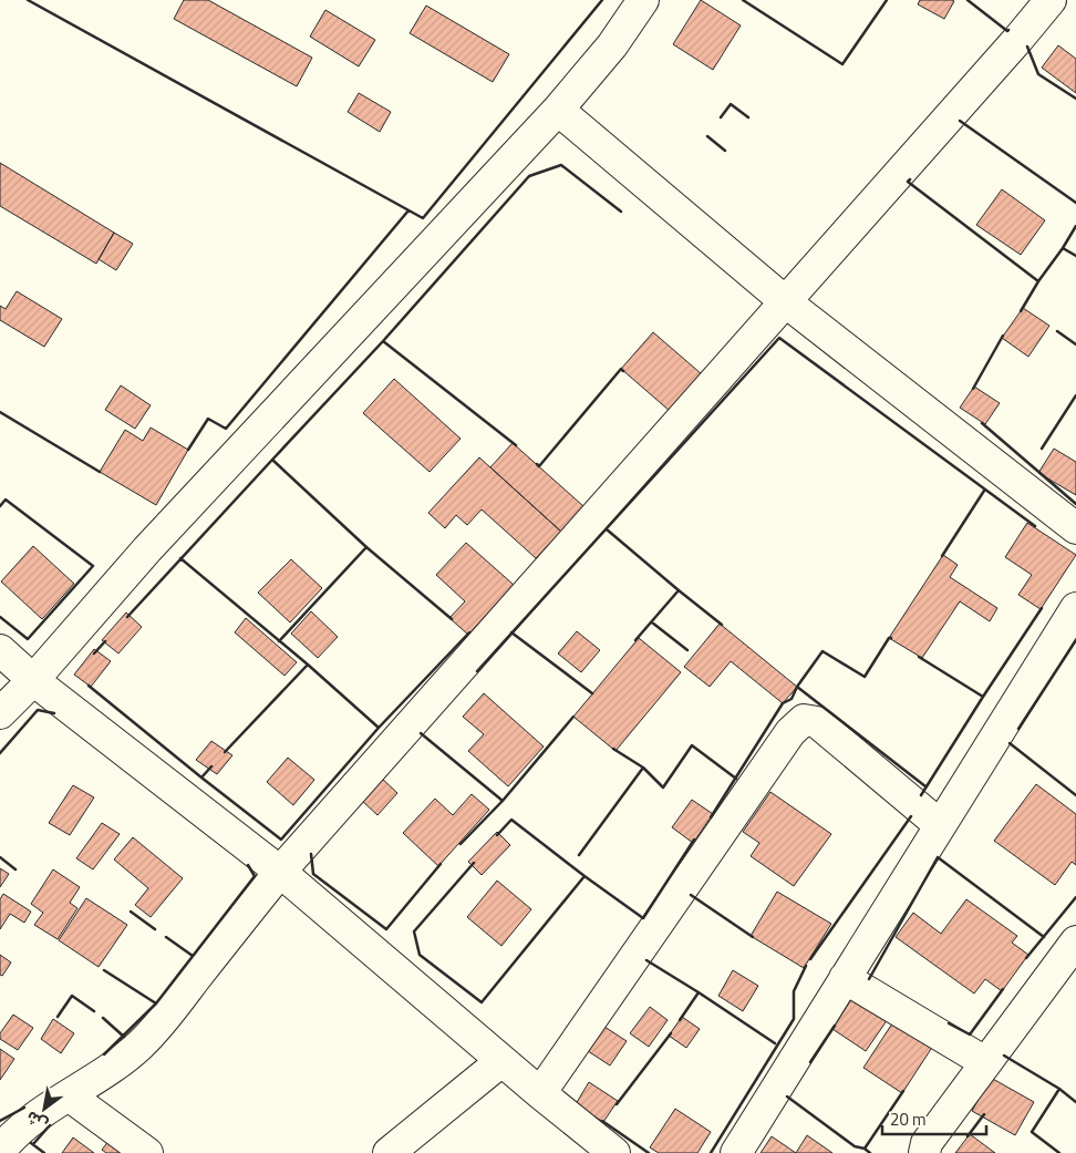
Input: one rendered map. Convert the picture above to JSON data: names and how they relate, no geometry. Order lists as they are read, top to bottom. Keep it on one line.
{"scale_bar":"20 m","north":"bottom left"}
